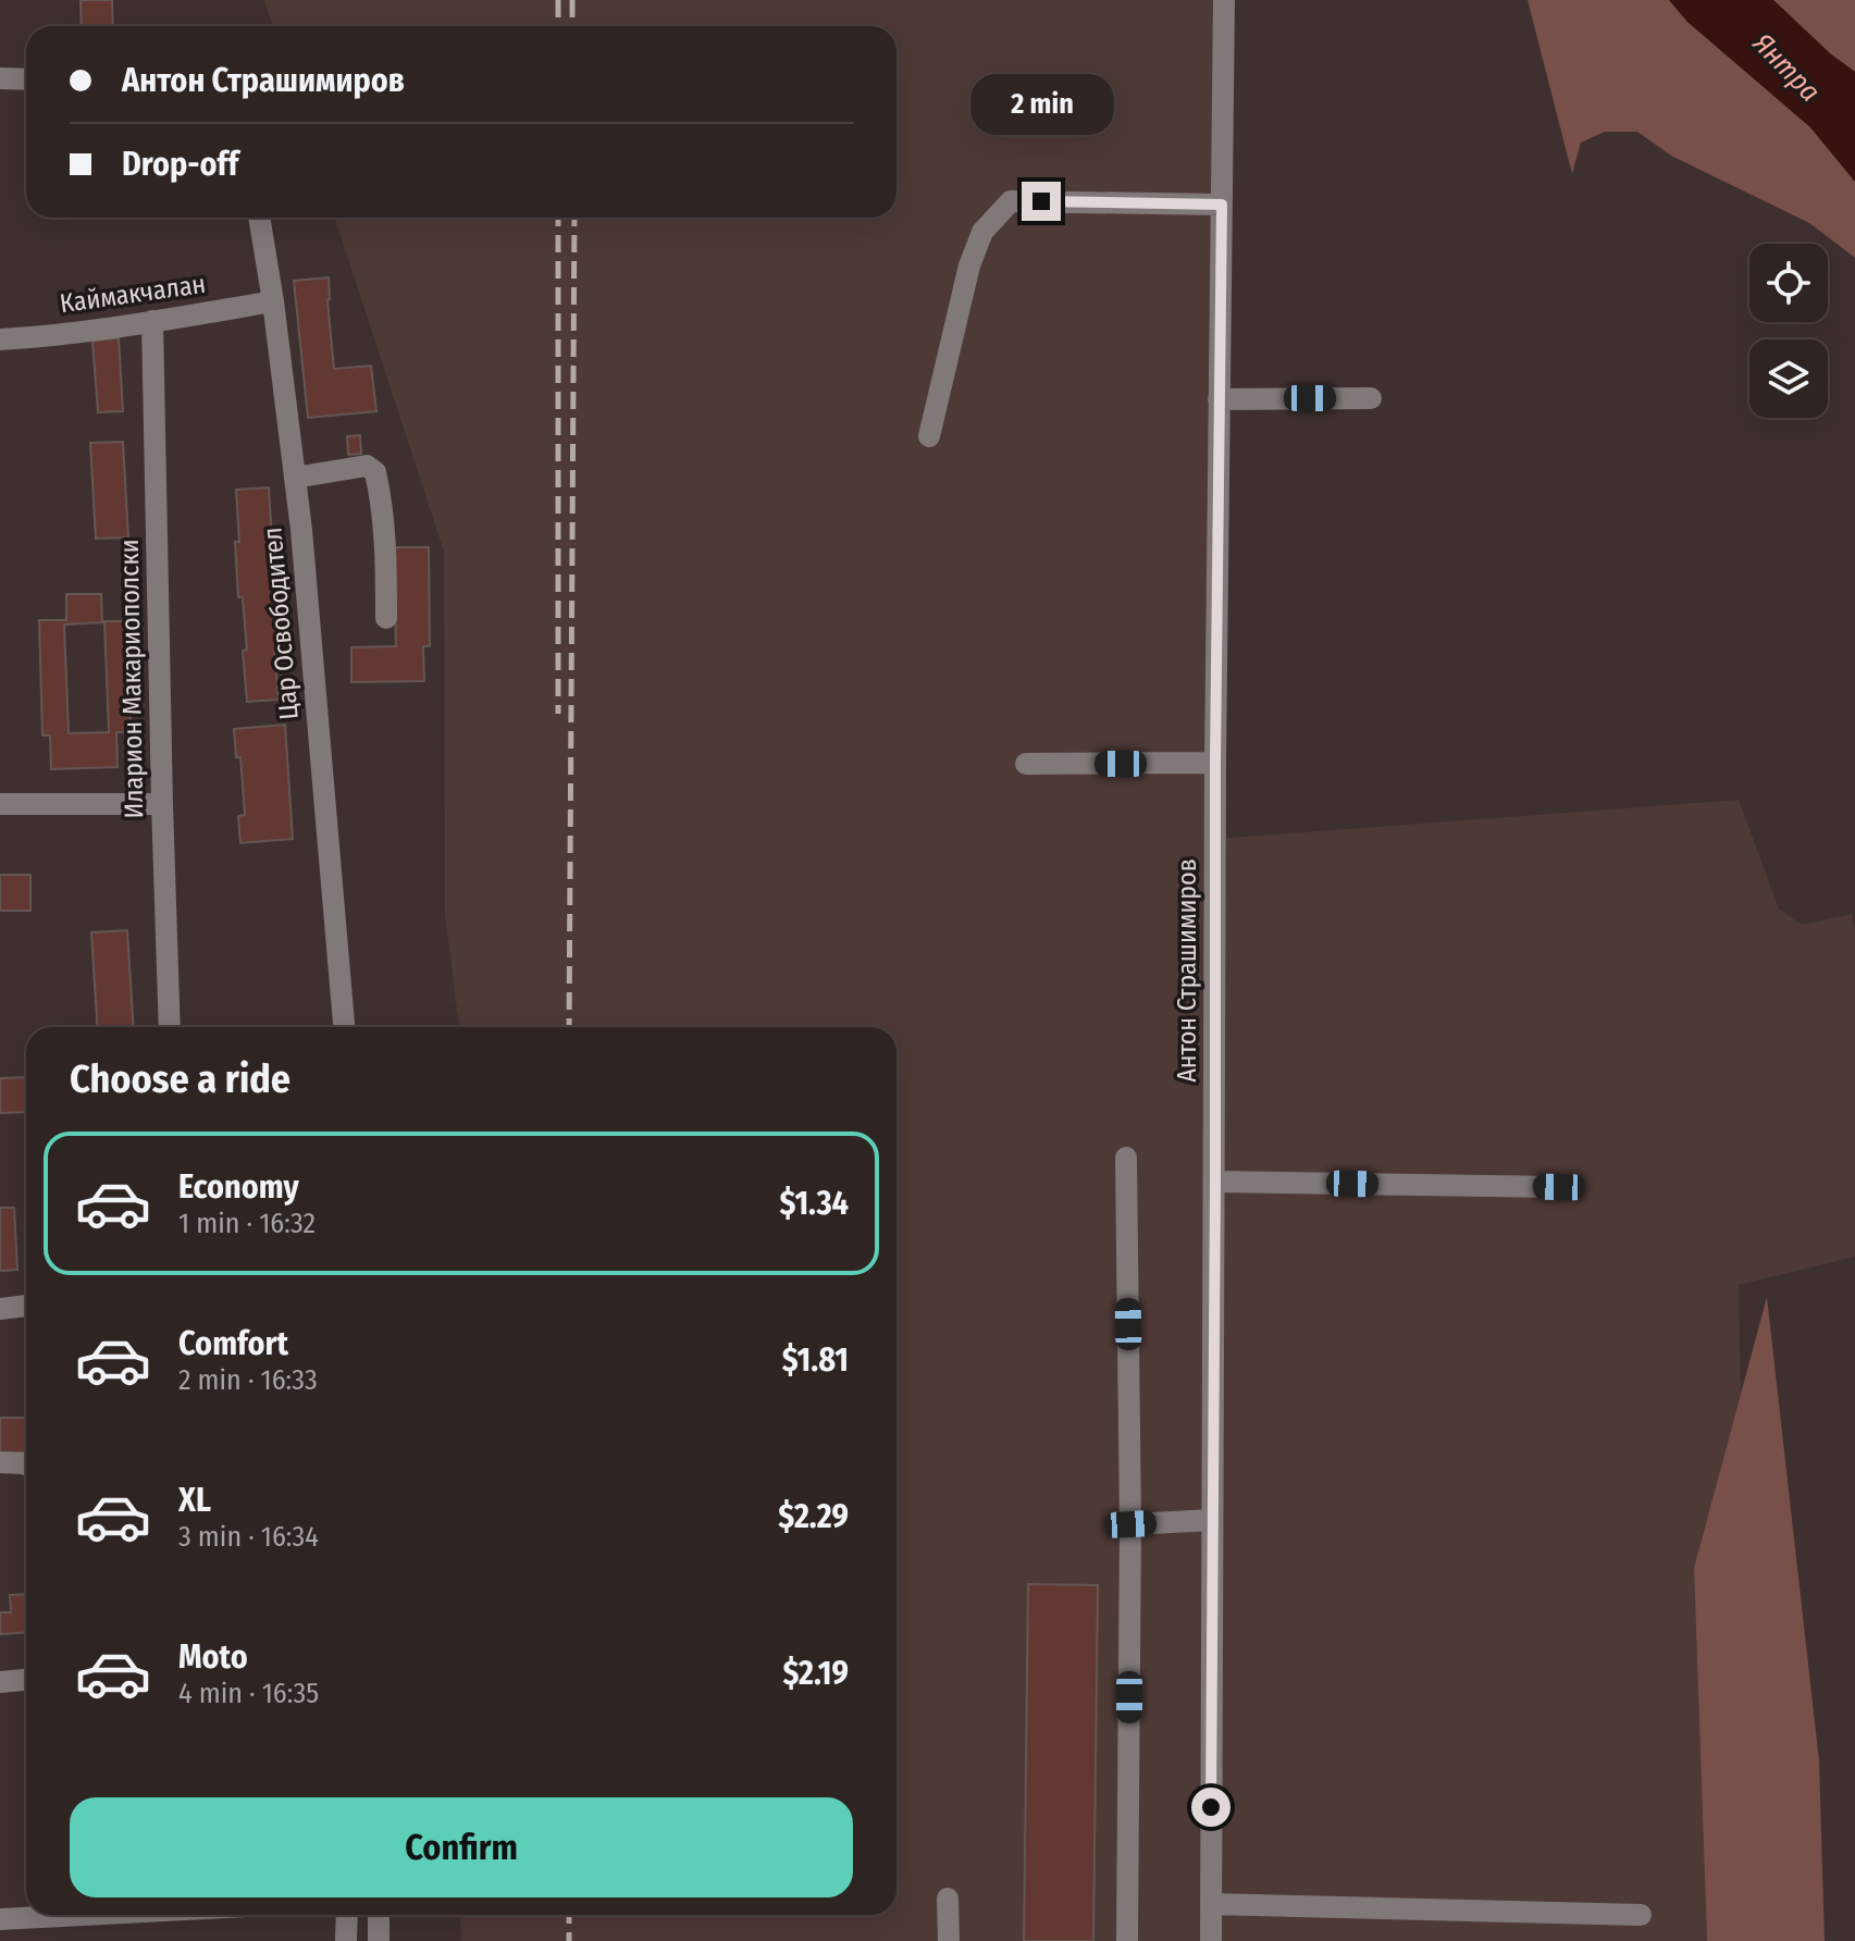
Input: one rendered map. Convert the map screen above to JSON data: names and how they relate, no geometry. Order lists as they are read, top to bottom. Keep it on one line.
{"streets":{"street":["Каймакчалан","Цар Освободител","Иларион Макариополски","Антон Страшимиров"]},"crossings":[["Каймакчалан","Цар Освободител"],["Каймакчалан","Иларион Макариополски"]],"water":["Янтра"],"page":{"banner":["Антон Страшимиров","Drop-off"],"bubble":"2 min","heading":"Choose a ride","list":[{"name":"Economy","note":"1 min · 16:32","value":"$1.34"},{"name":"Comfort","note":"2 min · 16:33","value":"$1.81"},{"name":"XL","note":"3 min · 16:34","value":"$2.29"},{"name":"Moto","note":"4 min · 16:35","value":"$2.19"}],"buttons":"Confirm"}}
